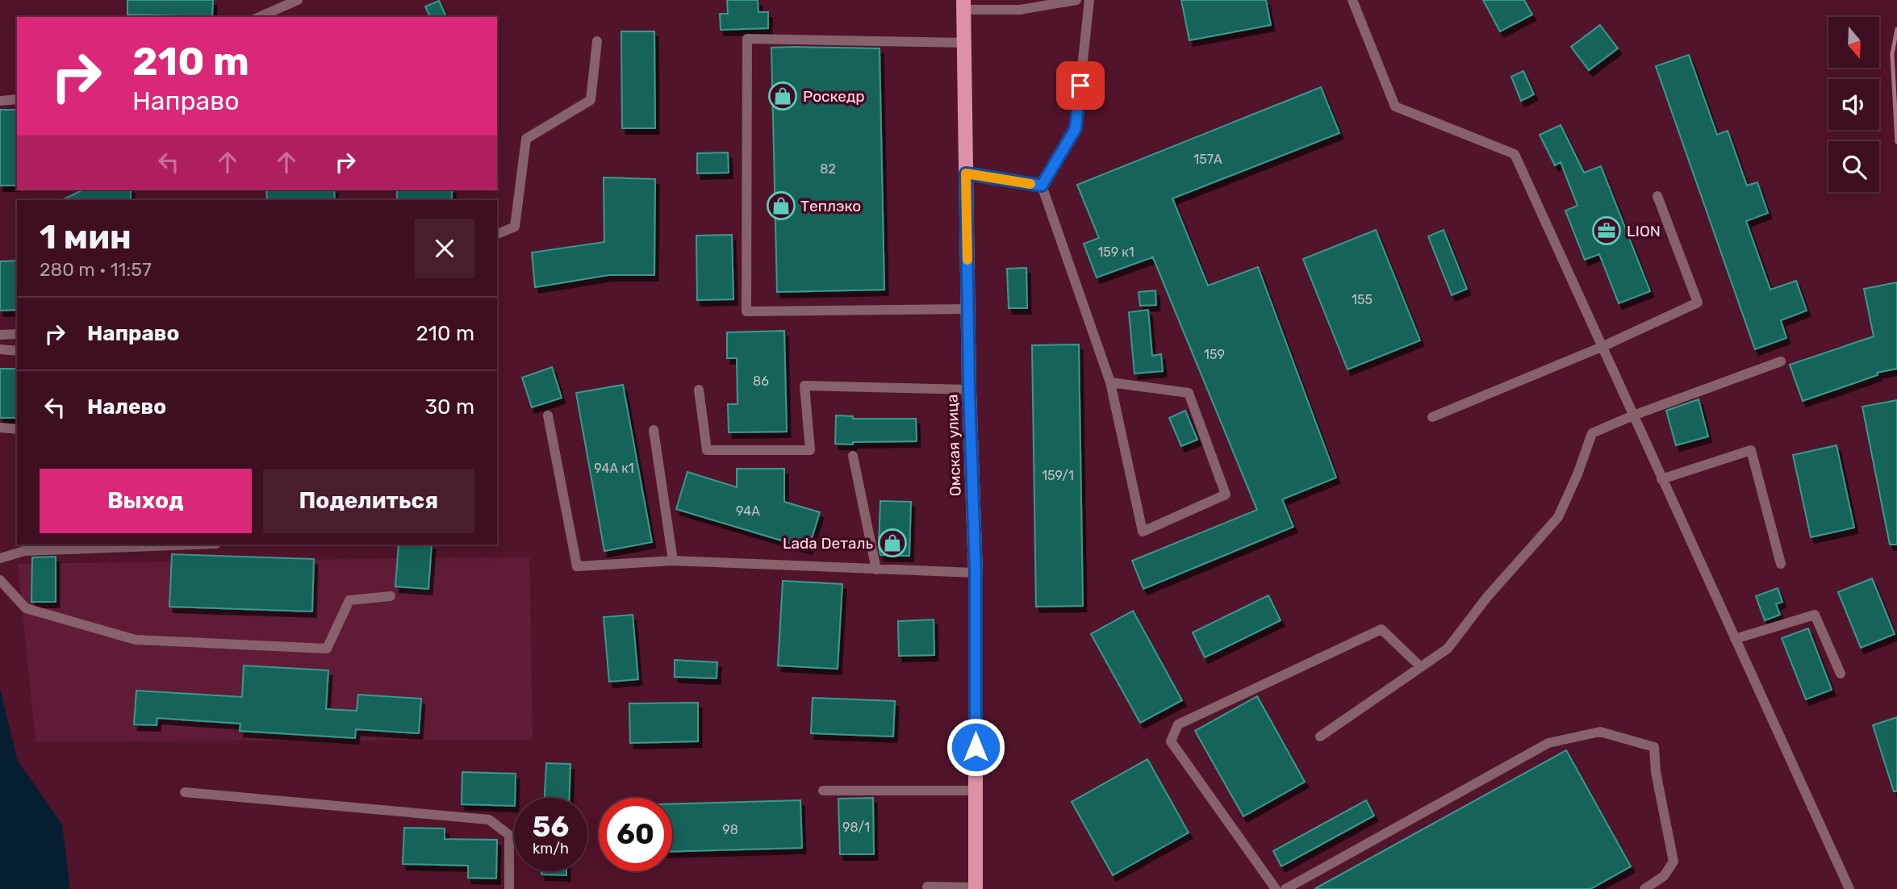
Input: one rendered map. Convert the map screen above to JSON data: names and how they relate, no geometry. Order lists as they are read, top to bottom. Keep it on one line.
{"streets":{"main road":["Омская улица"]},"places":{"shop":["Роскедр","Теплэко","Lada Dеталь"],"office":["LION"]},"house_numbers":["157А","82","159 к1","155","159","86","94А к1","159/1","94А","98/1","98"],"north":"bottom","page":{"turn":["210 m","Направо"],"heading":["1 мин","280 m · 11:57"],"list":[{"name":"Направо","value":"210 m"},{"name":"Налево","value":"30 m"}],"buttons":["Выход","Поделиться"],"speed":"56 km/h","limit":"60"}}
